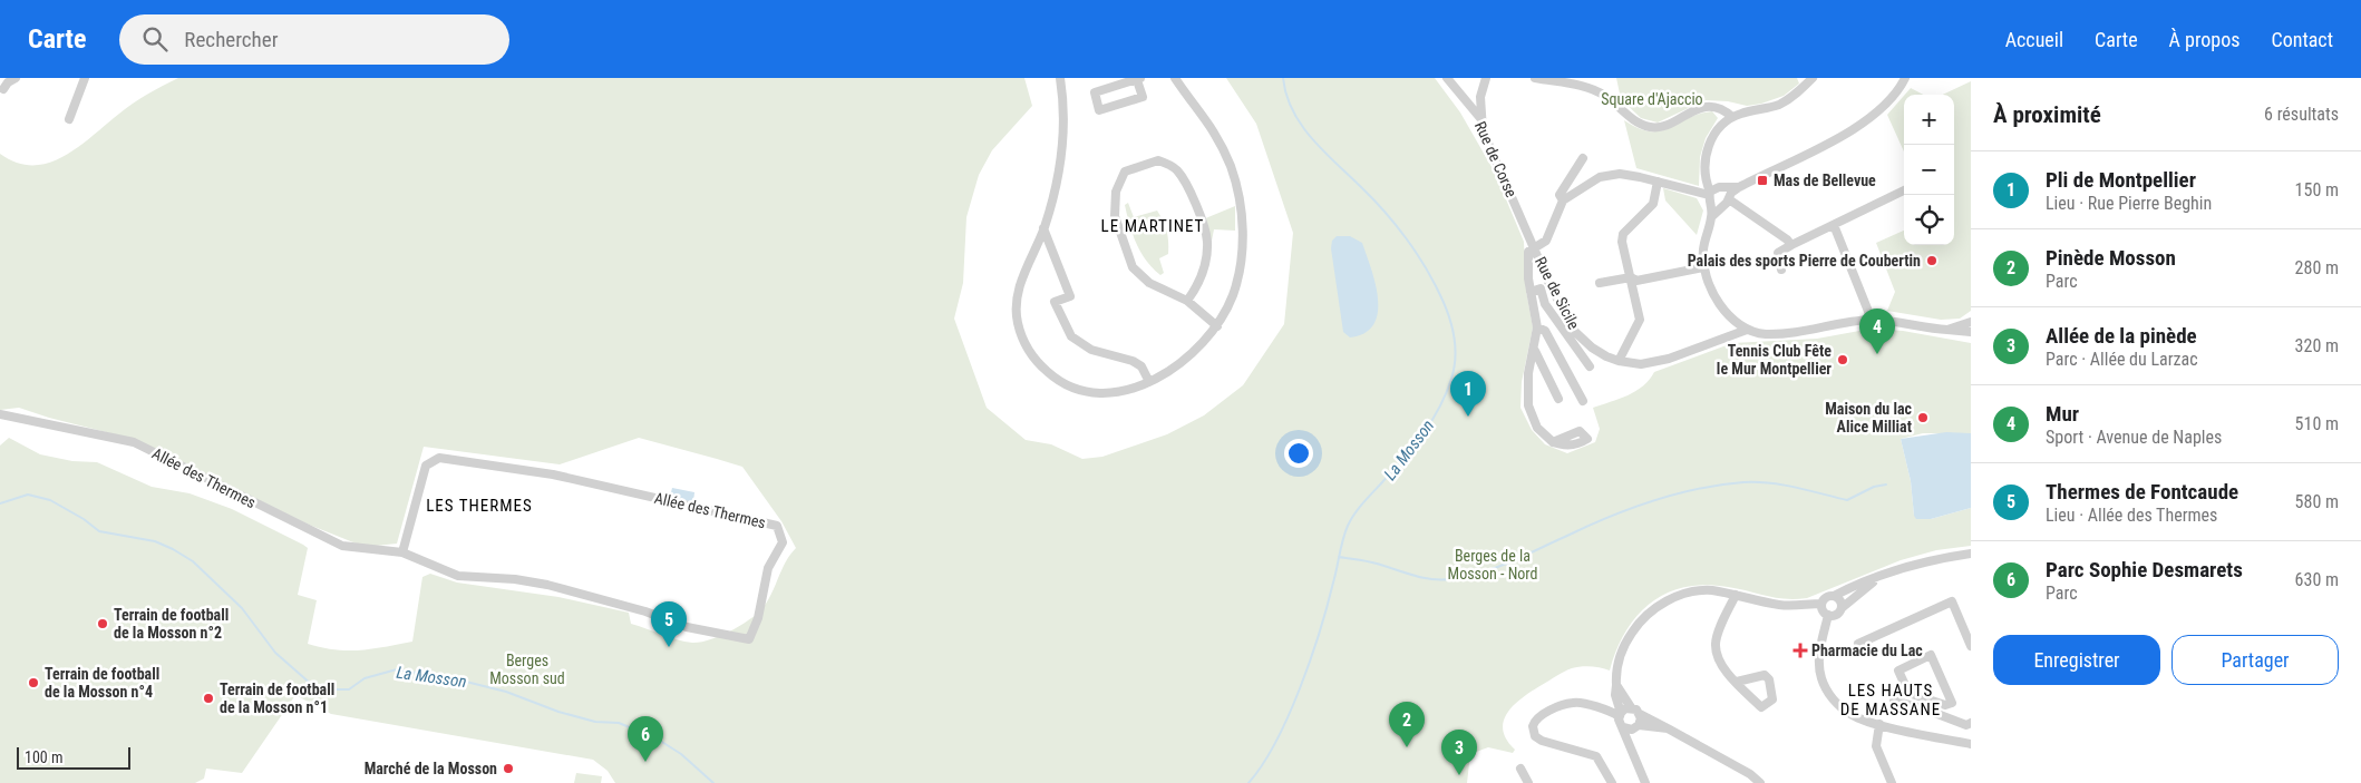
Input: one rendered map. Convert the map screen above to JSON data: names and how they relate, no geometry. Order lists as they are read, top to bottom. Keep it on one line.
{"streets":{"street":["Rue de Corse","Rue de Sicile","Allée des Thermes"]},"crossings":[["Rue de Corse","Rue de Sicile"]],"districts":["LE MARTINET","LES THERMES","LES HAUTS DE MASSANE"],"water":["La Mosson"],"parks":["Square d'Ajaccio","Berges de la Mosson - Nord","Berges Mosson sud"],"places":{"transit":["Mas de Bellevue"],"other":["Palais des sports Pierre de Coubertin","Tennis Club Fête le Mur Montpellier","Maison du lac Alice Milliat","Terrain de football de la Mosson n°2","Terrain de football de la Mosson n°4","Terrain de football de la Mosson n°1","Marché de la Mosson"],"health":["Pharmacie du Lac"]},"scale_bar":"100 m","page":{"header":"Carte","search":"Rechercher","nav":["Accueil","Carte","À propos","Contact"],"heading":["À proximité","6 résultats"],"map_buttons":["+","−"],"list":[{"mark":"1","name":"Pli de Montpellier","note":"Lieu · Rue Pierre Beghin","value":"150 m"},{"mark":"2","name":"Pinède Mosson","note":"Parc","value":"280 m"},{"mark":"3","name":"Allée de la pinède","note":"Parc · Allée du Larzac","value":"320 m"},{"mark":"4","name":"Mur","note":"Sport · Avenue de Naples","value":"510 m"},{"mark":"5","name":"Thermes de Fontcaude","note":"Lieu · Allée des Thermes","value":"580 m"},{"mark":"6","name":"Parc Sophie Desmarets","note":"Parc","value":"630 m"}],"pins":["4","1","5","2","6","3"],"buttons":["Enregistrer","Partager"],"scale":"100 m"}}
